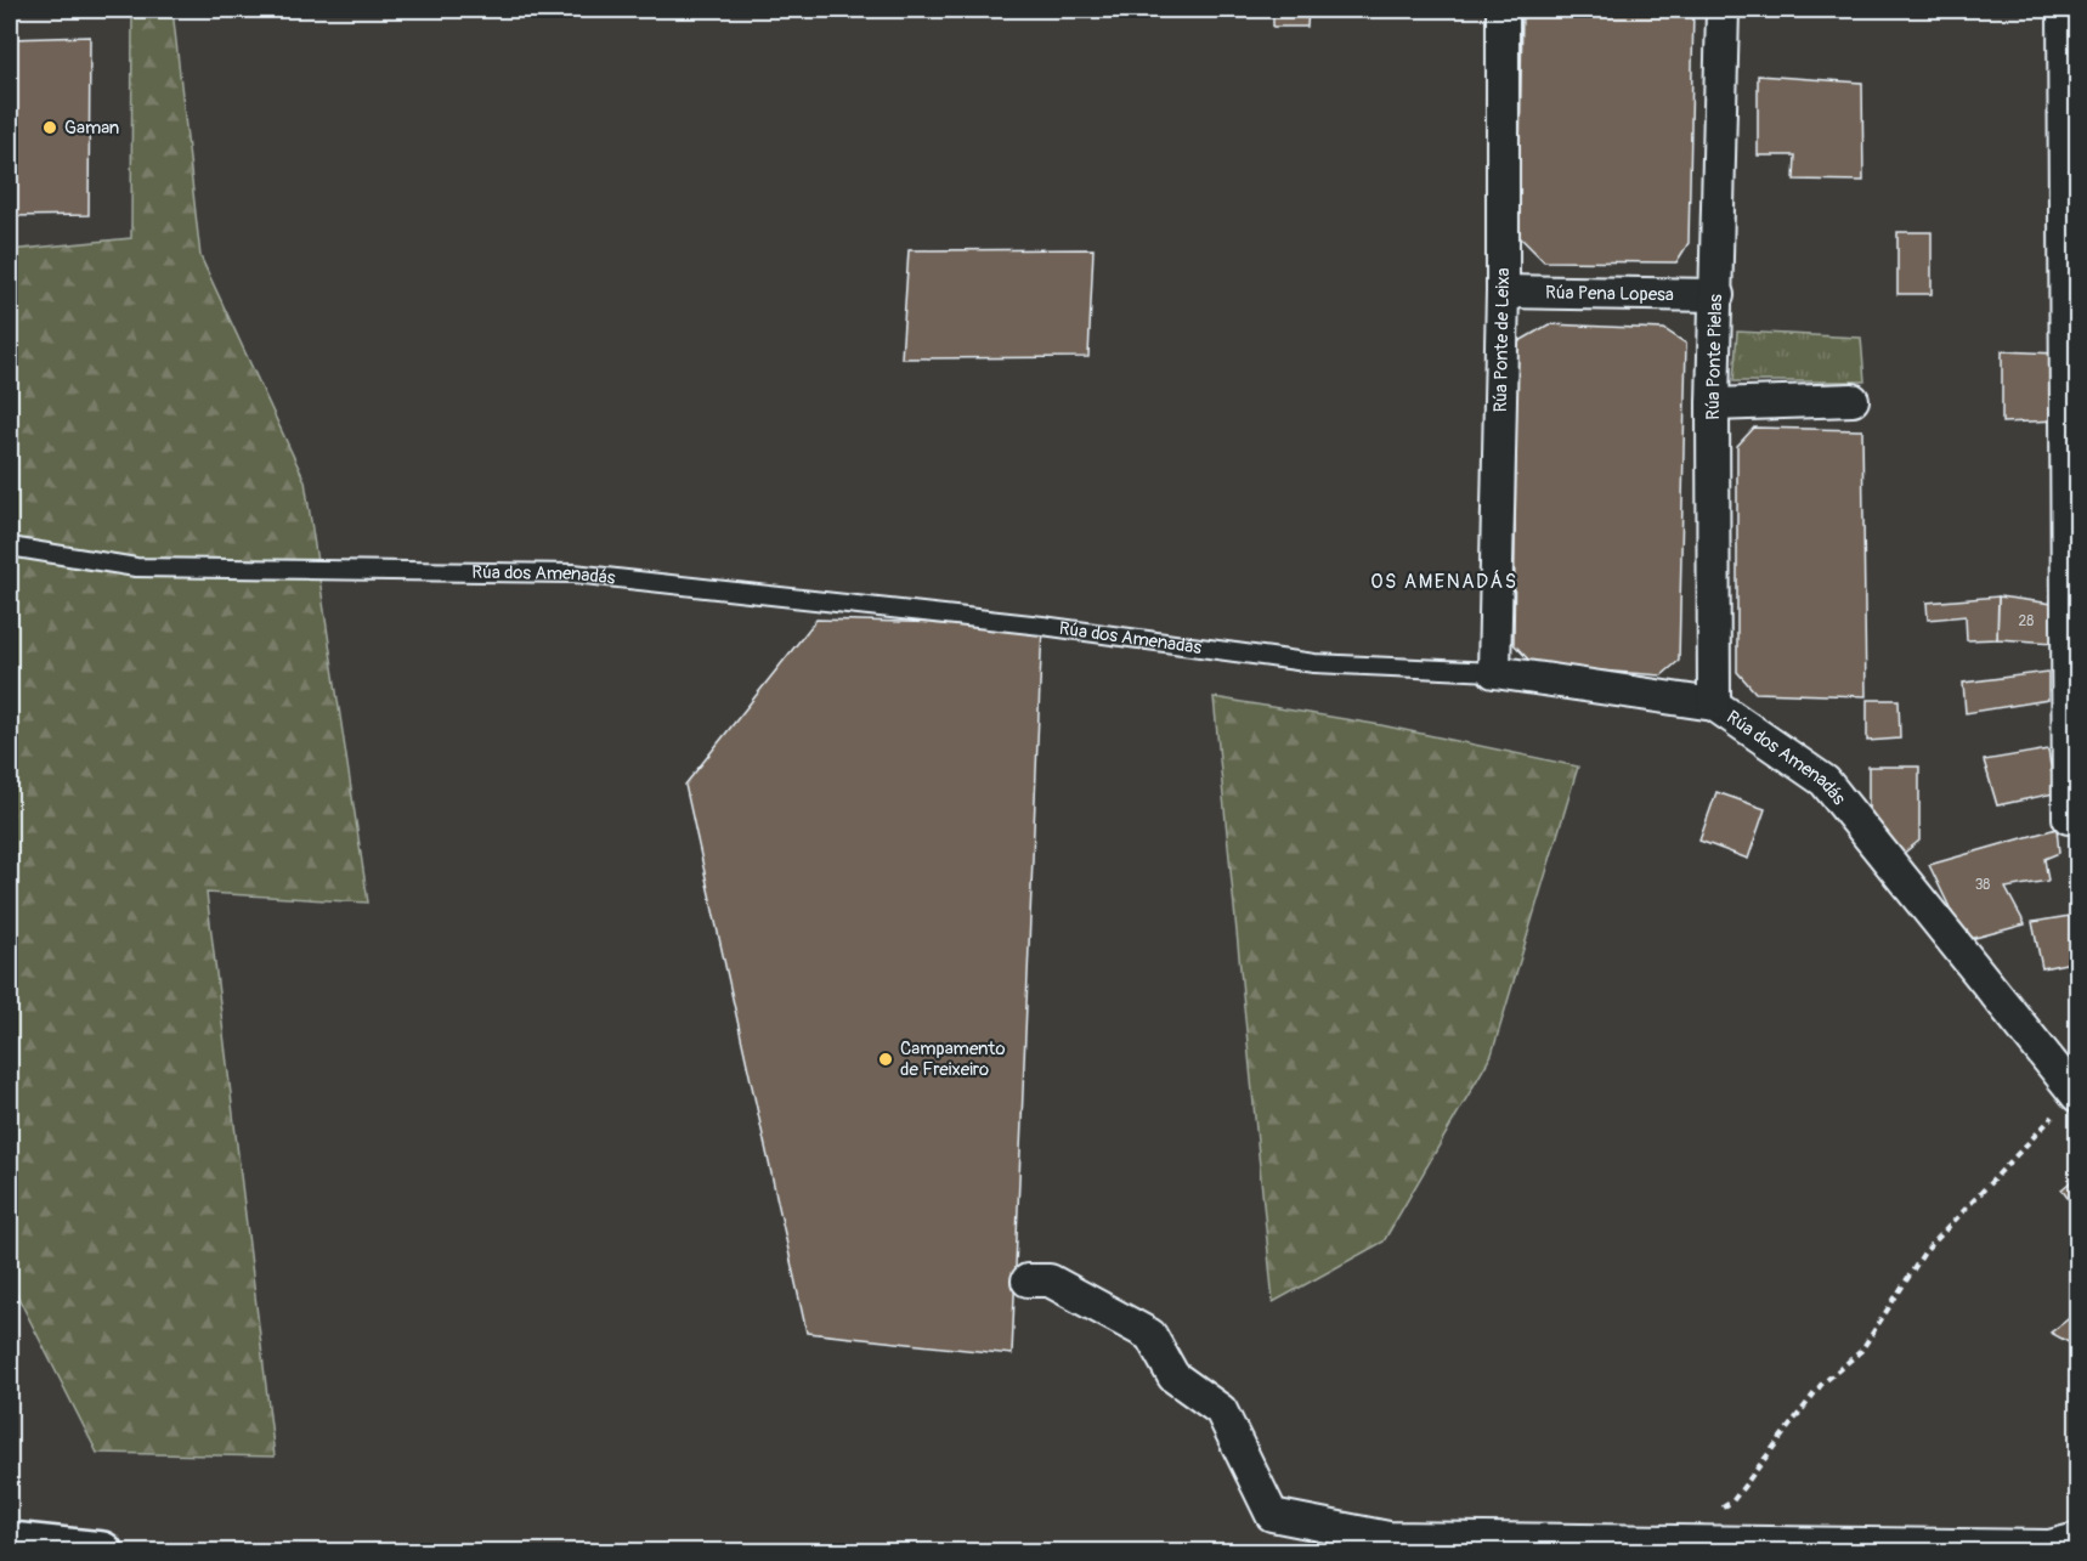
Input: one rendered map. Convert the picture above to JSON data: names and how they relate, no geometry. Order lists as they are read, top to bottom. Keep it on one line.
{"streets":{"street":["Rúa Pena Lopesa","Rúa Ponte de Leixa","Rúa Ponte Pielas","Rúa dos Amenadás"]},"crossings":[["Rúa Pena Lopesa","Rúa Ponte de Leixa"],["Rúa Pena Lopesa","Rúa Ponte Pielas"],["Rúa Ponte de Leixa","Rúa dos Amenadás"],["Rúa Ponte Pielas","Rúa dos Amenadás"]],"districts":["OS AMENADÁS"],"places":["Gaman","Campamento de Freixeiro"],"house_numbers":["28","38"]}
